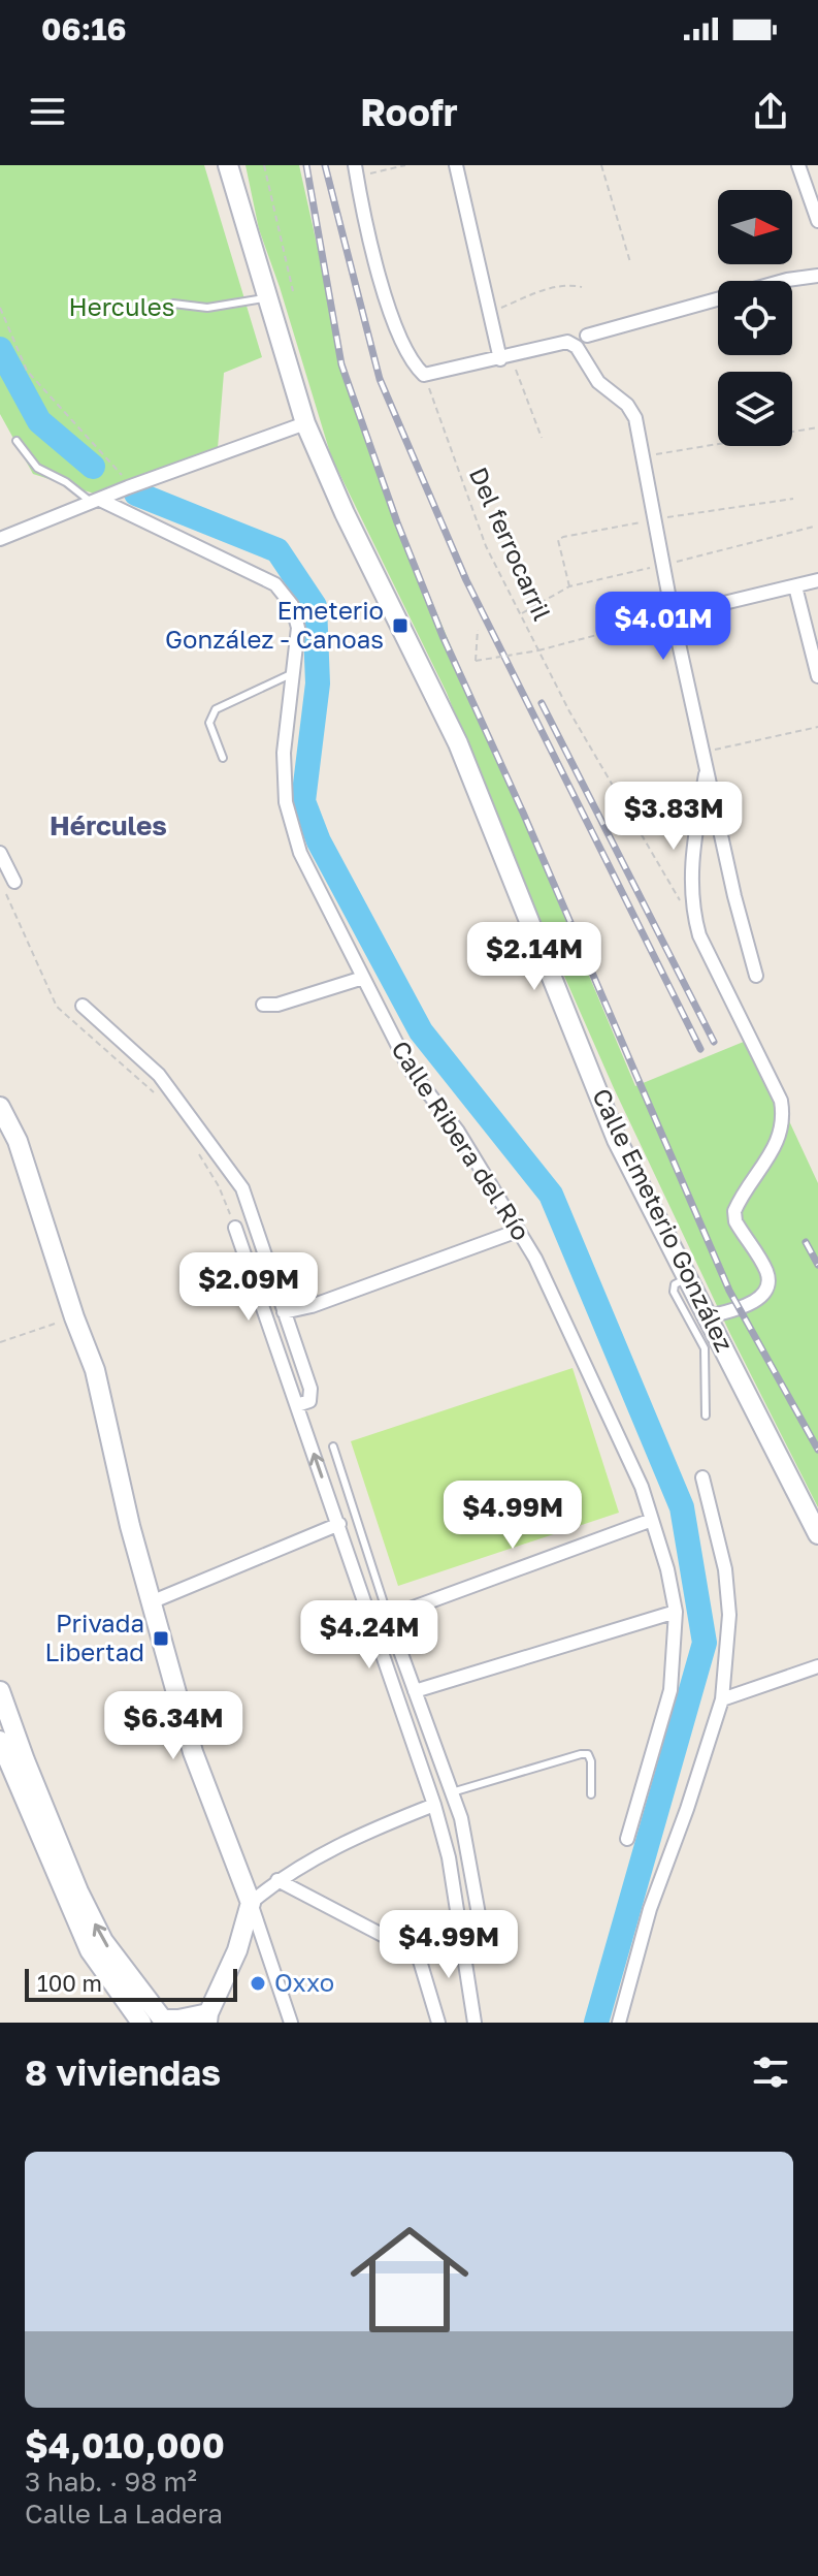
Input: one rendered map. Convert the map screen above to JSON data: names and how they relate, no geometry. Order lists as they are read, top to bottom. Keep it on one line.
{"streets":{"street":["Calle Ribera del Río","Calle Emeterio González"],"path":["Del ferrocarril"]},"districts":["Hércules"],"parks":["Hercules"],"places":{"transit":["Emeterio González - Canoas","Privada Libertad"],"other":["Oxxo"]},"scale_bar":"100 m","north":"right","page":{"status":"06:16","header":"Roofr","price":["$4.01M","$3.83M","$2.14M","$2.09M","$4.99M","$4.24M","$6.34M","$4.99M"],"scale":"100 m","heading":"8 viviendas","list":[{"name":"$4,010,000","note":"3 hab. · 98 m² · Calle La Ladera"}]}}
